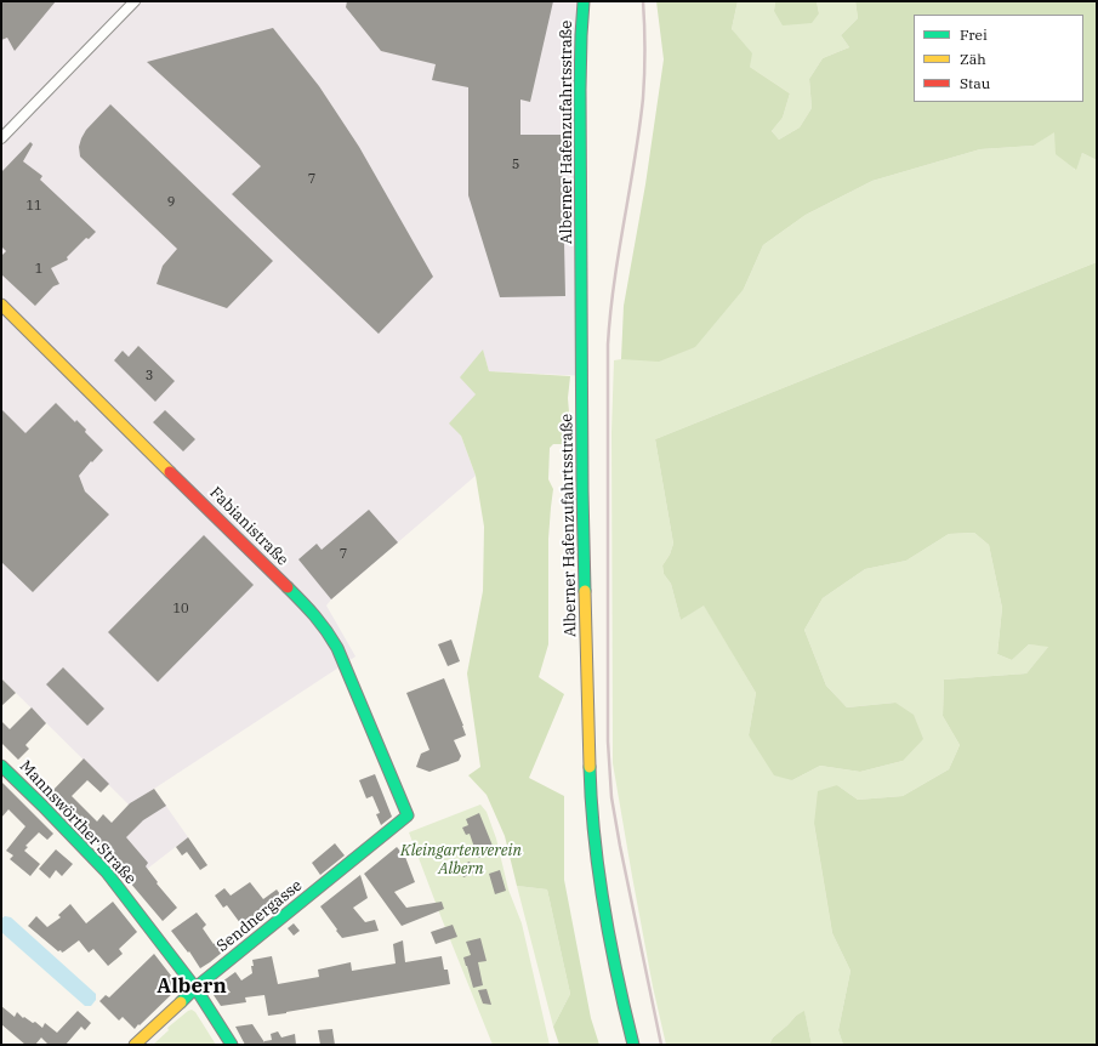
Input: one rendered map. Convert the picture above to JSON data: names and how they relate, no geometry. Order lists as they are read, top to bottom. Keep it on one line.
{"streets":{"street":["Alberner Hafenzufahrtsstraße","Fabianistraße","Mannswörther Straße","Sendnergasse"]},"crossings":[["Fabianistraße","Sendnergasse"],["Mannswörther Straße","Sendnergasse"]],"districts":["Albern"],"parks":["Kleingartenverein Albern"],"house_numbers":["5","7","9","11","1","3","7","10"],"legend":["Frei","Zäh","Stau"]}
